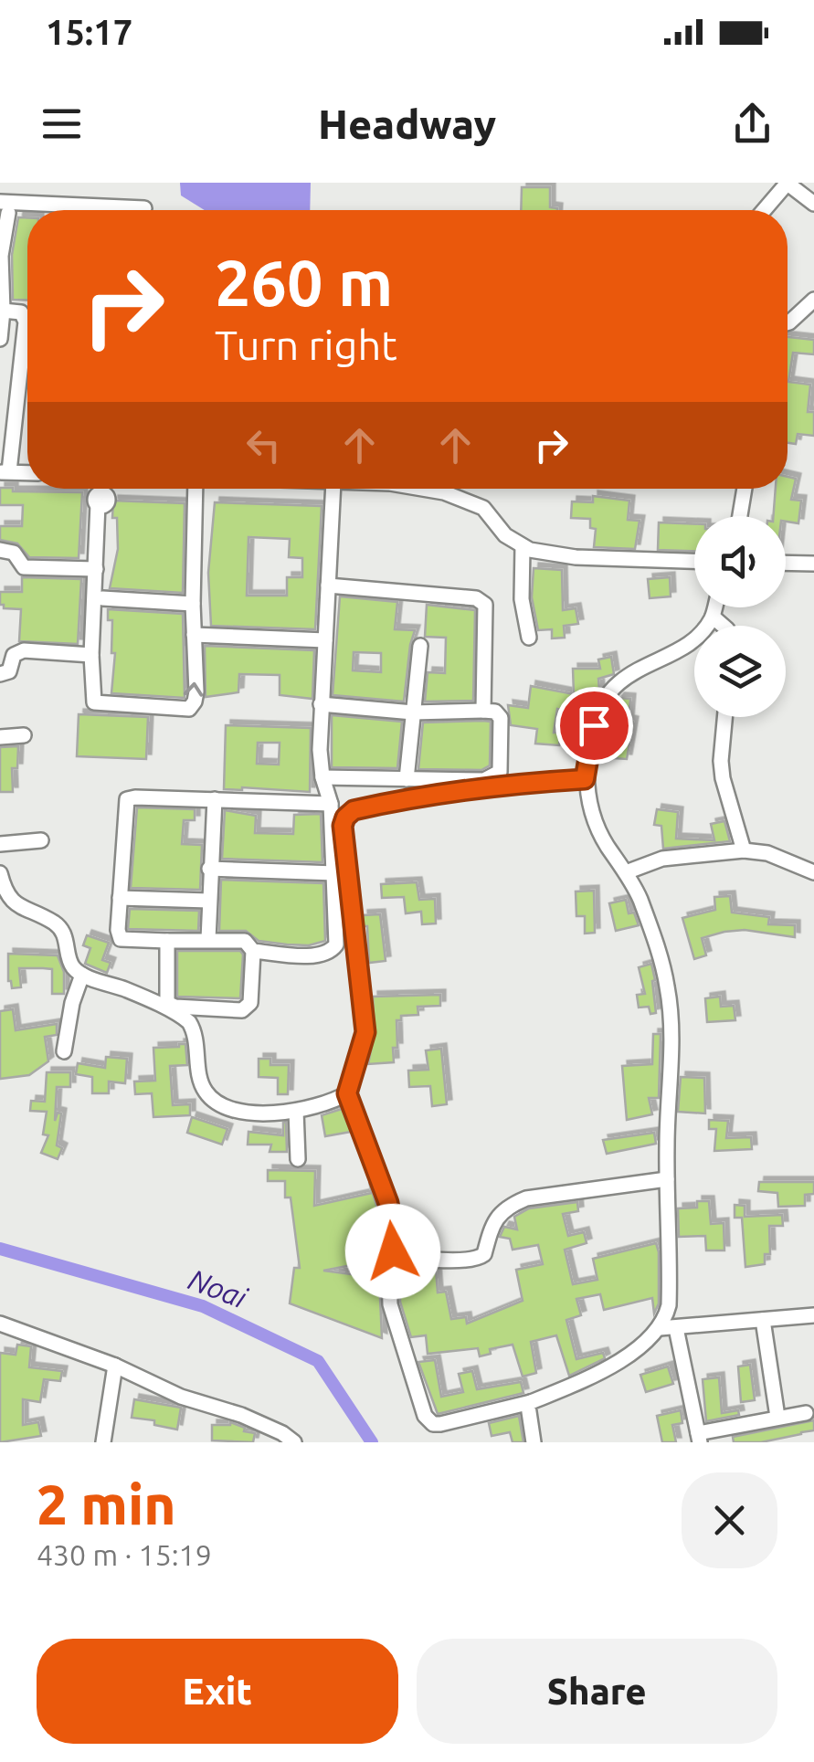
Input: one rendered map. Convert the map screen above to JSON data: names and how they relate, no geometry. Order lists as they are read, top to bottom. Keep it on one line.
{"water":["Noai"],"page":{"status":"15:17","header":"Headway","turn":["260 m","Turn right"],"heading":["2 min","430 m · 15:19"],"buttons":["Exit","Share"]}}
